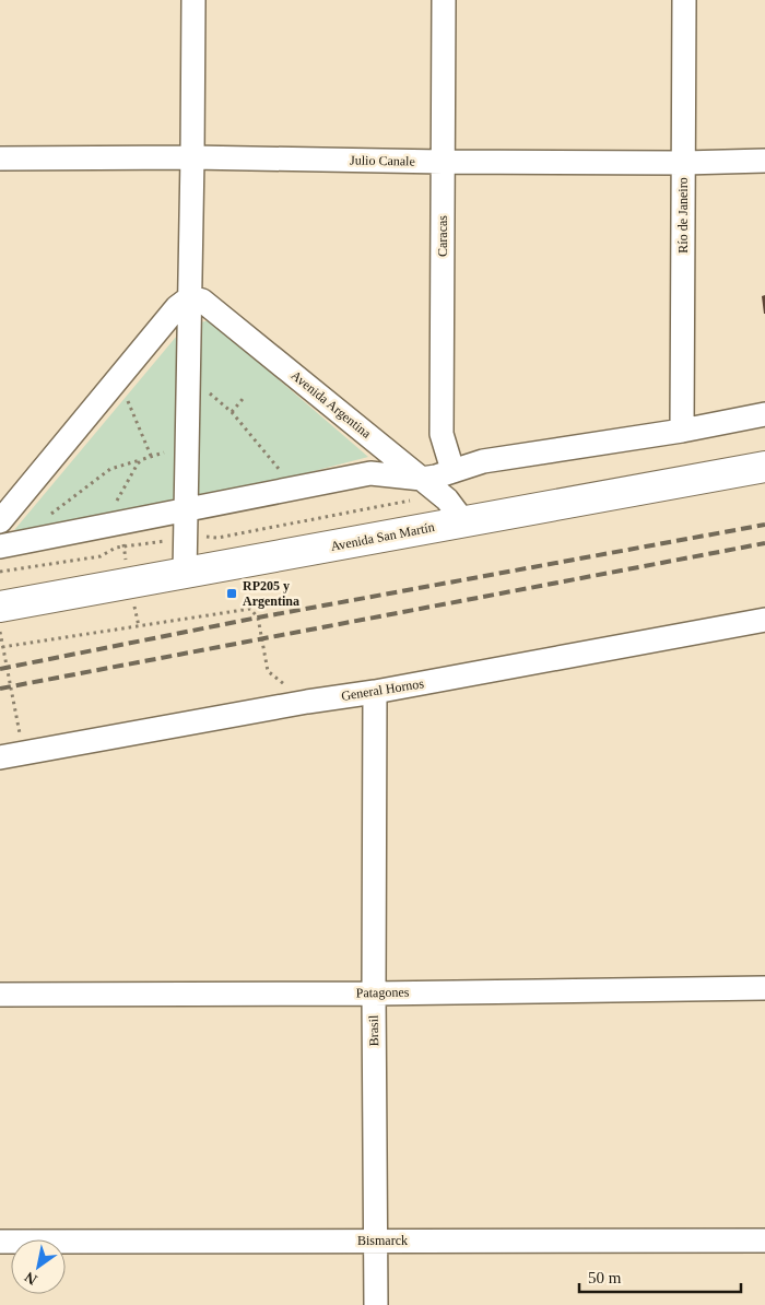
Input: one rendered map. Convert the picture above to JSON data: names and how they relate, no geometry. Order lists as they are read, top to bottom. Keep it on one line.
{"streets":{"main road":["Avenida San Martín"],"street":["Julio Canale","Río de Janeiro","Caracas","Avenida Argentina","General Hornos","Patagones","Brasil","Bismarck"]},"crossings":[["Julio Canale","Río de Janeiro"],["Julio Canale","Caracas"],["Avenida Argentina","Avenida San Martín"],["General Hornos","Brasil"],["Patagones","Brasil"],["Brasil","Bismarck"]],"places":{"transit":["RP205 y Argentina"]},"scale_bar":"50 m","north":"bottom left"}
